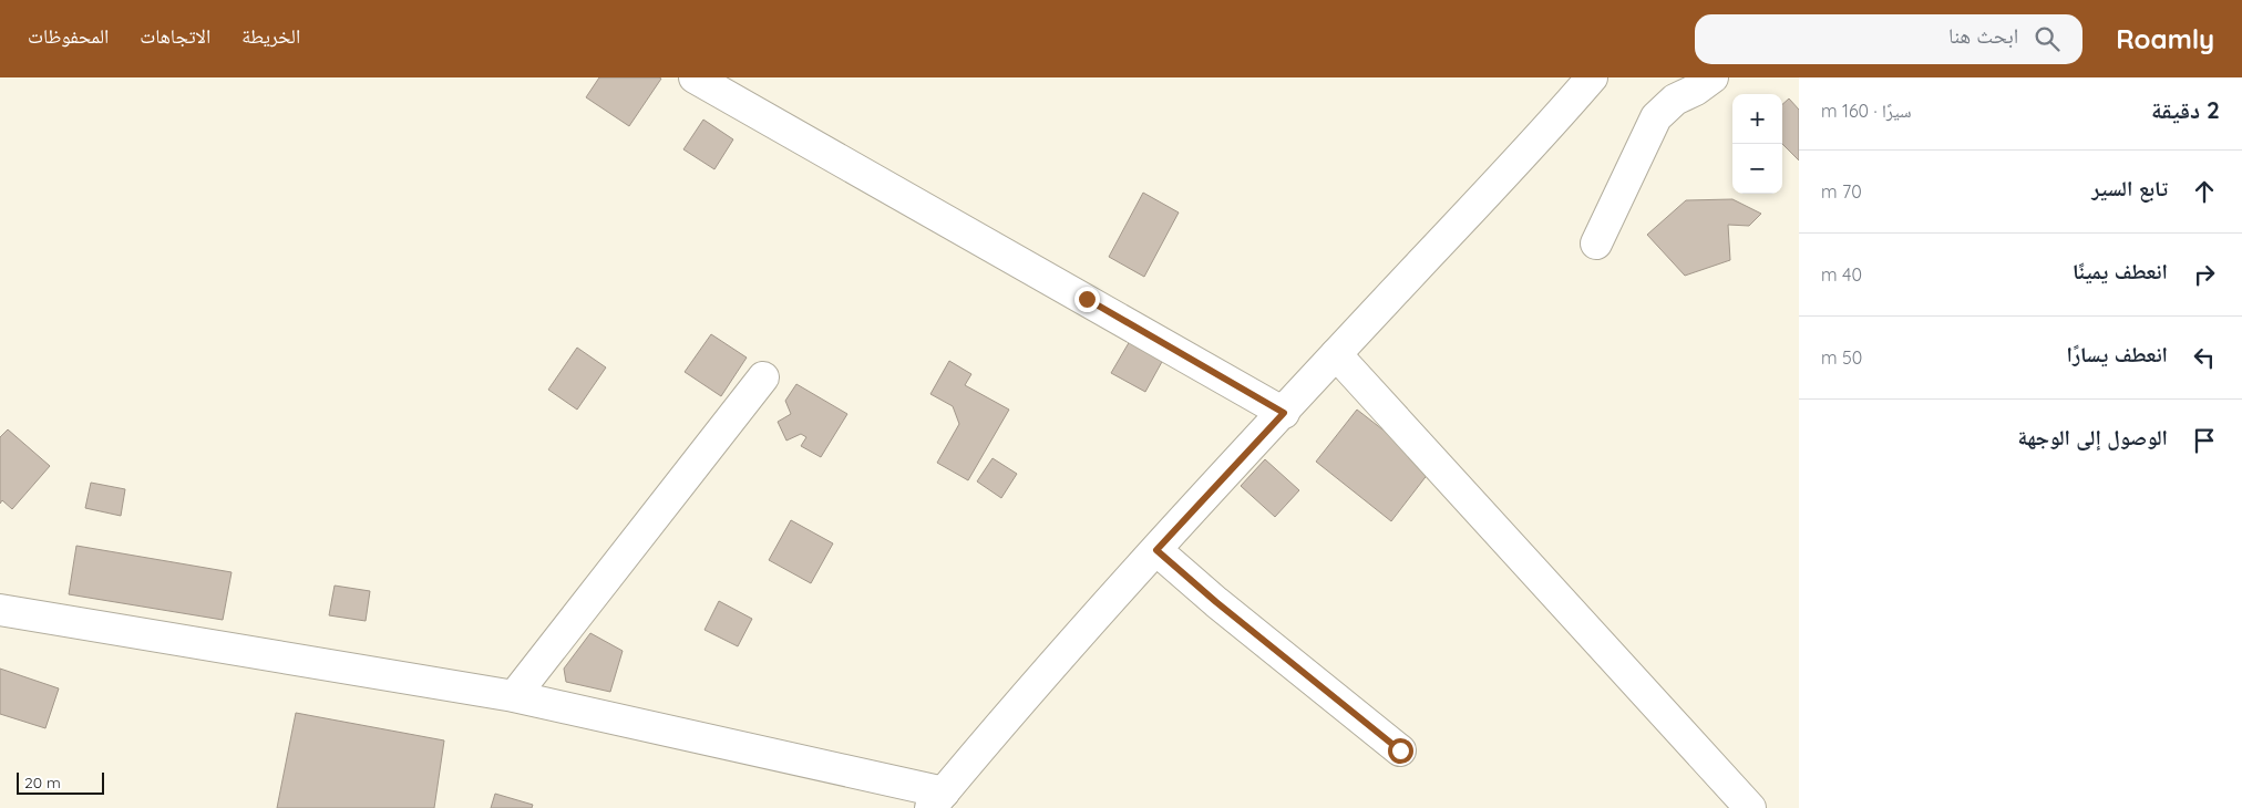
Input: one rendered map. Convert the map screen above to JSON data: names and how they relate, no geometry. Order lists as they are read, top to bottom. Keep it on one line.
{"scale_bar":"20 m","page":{"header":"Roamly","search":"ابحث هنا","nav":["الخريطة","الاتجاهات","المحفوظات"],"heading":["2 دقيقة","سيرًا · 160 m"],"map_buttons":["+","−"],"list":[["تابع السير","70 m"],["انعطف يمينًا","40 m"],["انعطف يسارًا","50 m"],"الوصول إلى الوجهة"],"scale":"20 m"}}
